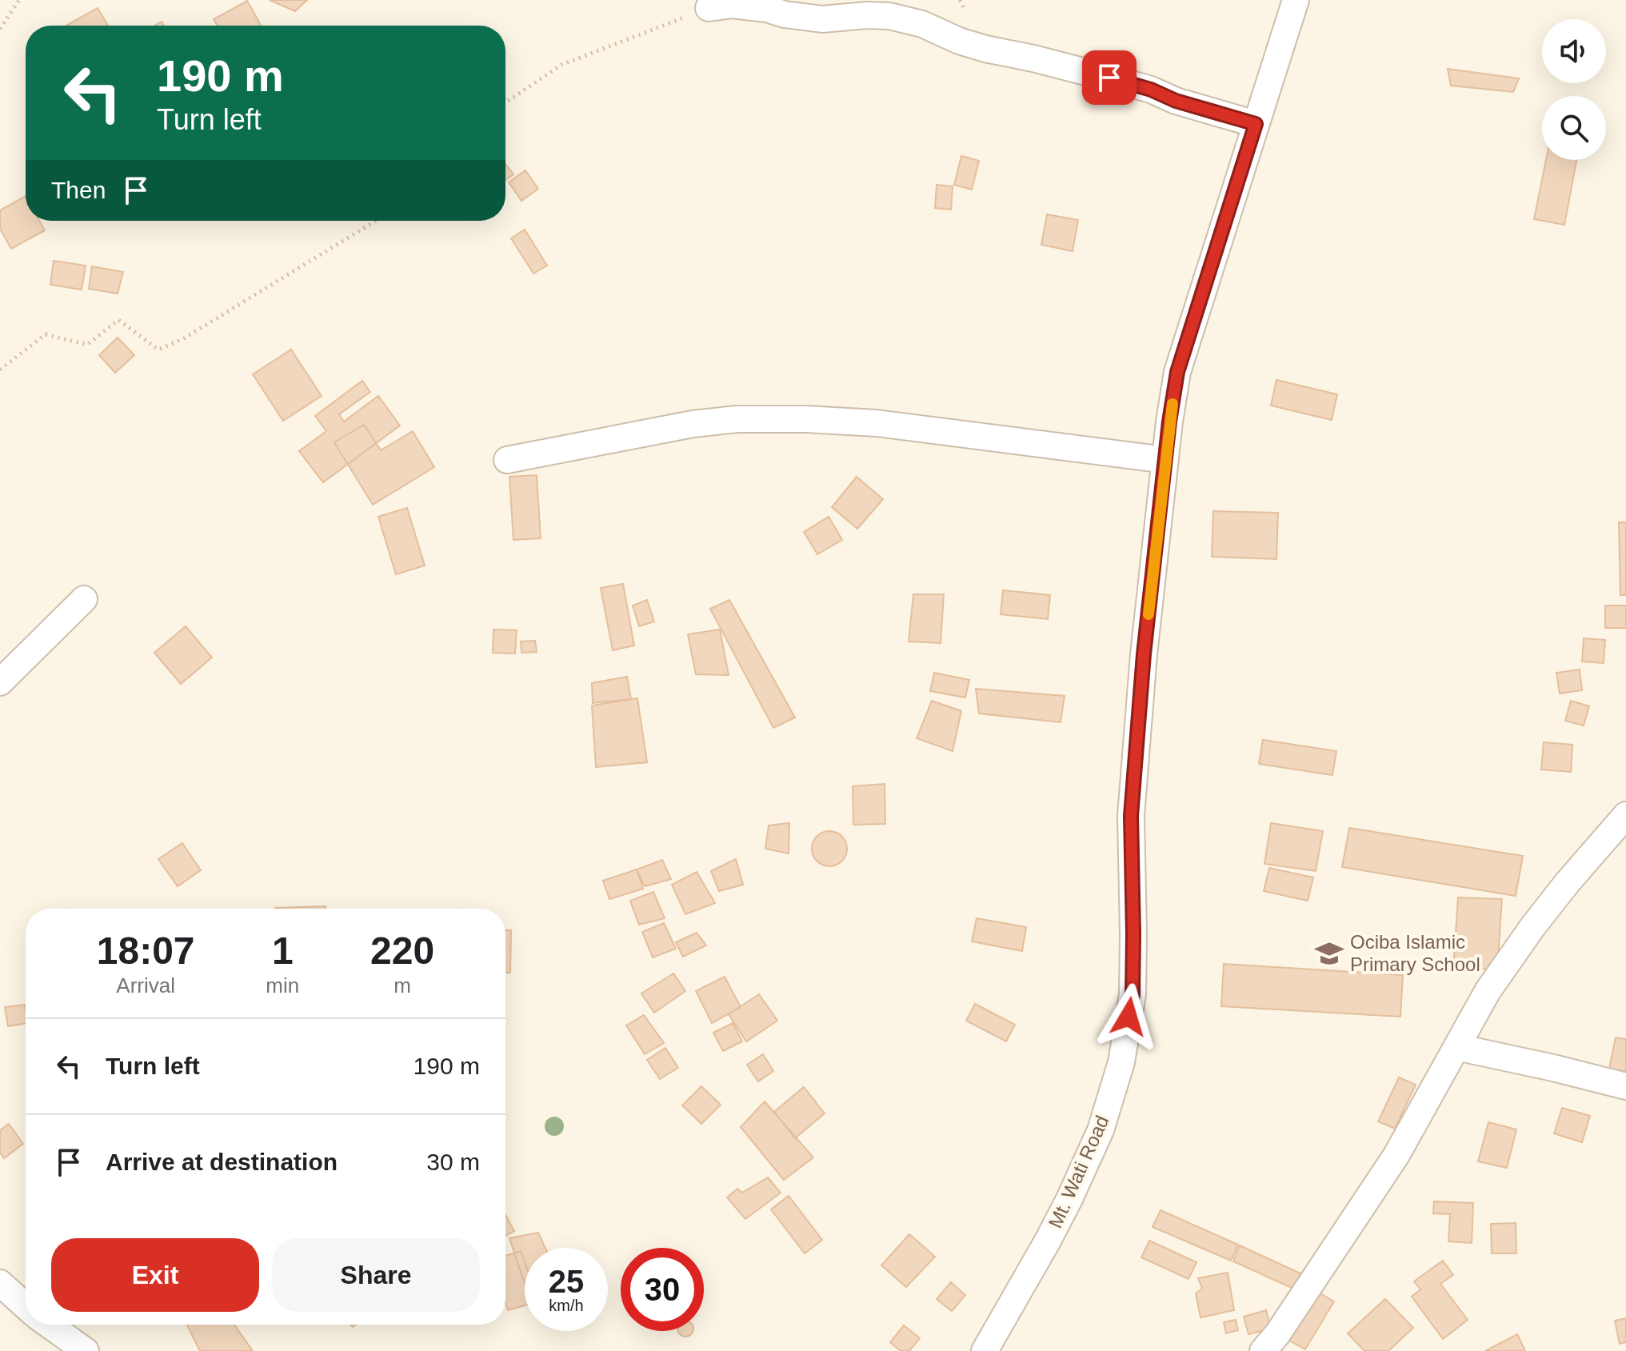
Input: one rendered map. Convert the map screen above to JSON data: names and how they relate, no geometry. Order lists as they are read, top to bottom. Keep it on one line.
{"streets":{"street":["Mt. Wati Road"]},"places":{"school or university":["Ociba Islamic Primary School"]},"page":{"turn":["190 m","Turn left"],"then":"Then","eta":["18:07","Arrival","1","min","220","m"],"list":[{"name":"Turn left","value":"190 m"},{"name":"Arrive at destination","value":"30 m"}],"buttons":["Exit","Share"],"speed":"25 km/h","limit":"30"}}
